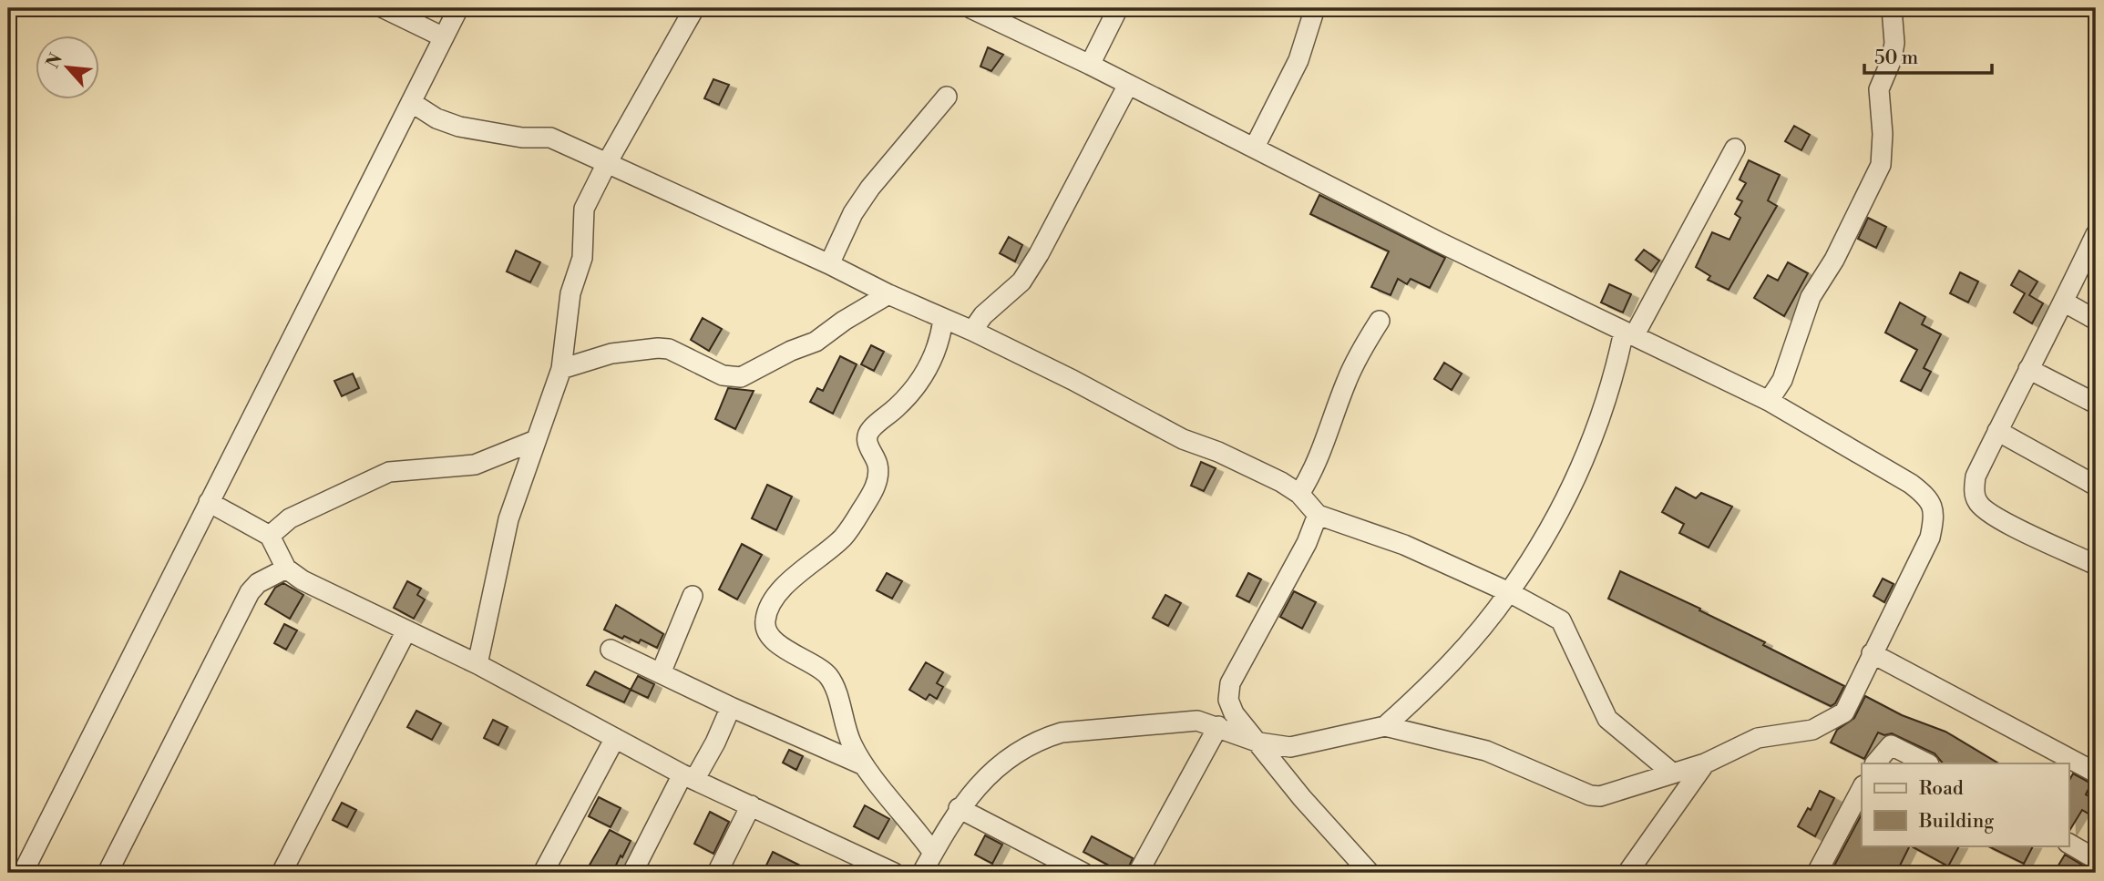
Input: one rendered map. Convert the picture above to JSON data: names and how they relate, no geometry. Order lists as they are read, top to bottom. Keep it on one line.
{"legend":["Road","Building"],"scale_bar":"50 m","north":"top left"}
